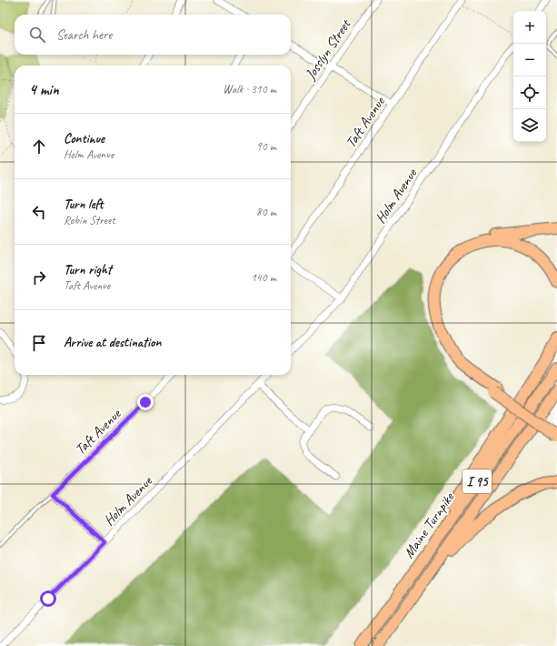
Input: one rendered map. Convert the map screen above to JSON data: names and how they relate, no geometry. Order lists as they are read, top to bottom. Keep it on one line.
{"streets":{"highway":["I 95","Maine Turnpike"],"street":["Josslyn Street","Taft Avenue","Holm Avenue"]},"page":{"map_buttons":["+","−"],"search":"Search here","heading":["4 min","Walk · 310 m"],"list":[["Continue","Holm Avenue","90 m"],["Turn left","Robin Street","80 m"],["Turn right","Taft Avenue","140 m"],"Arrive at destination"]}}
